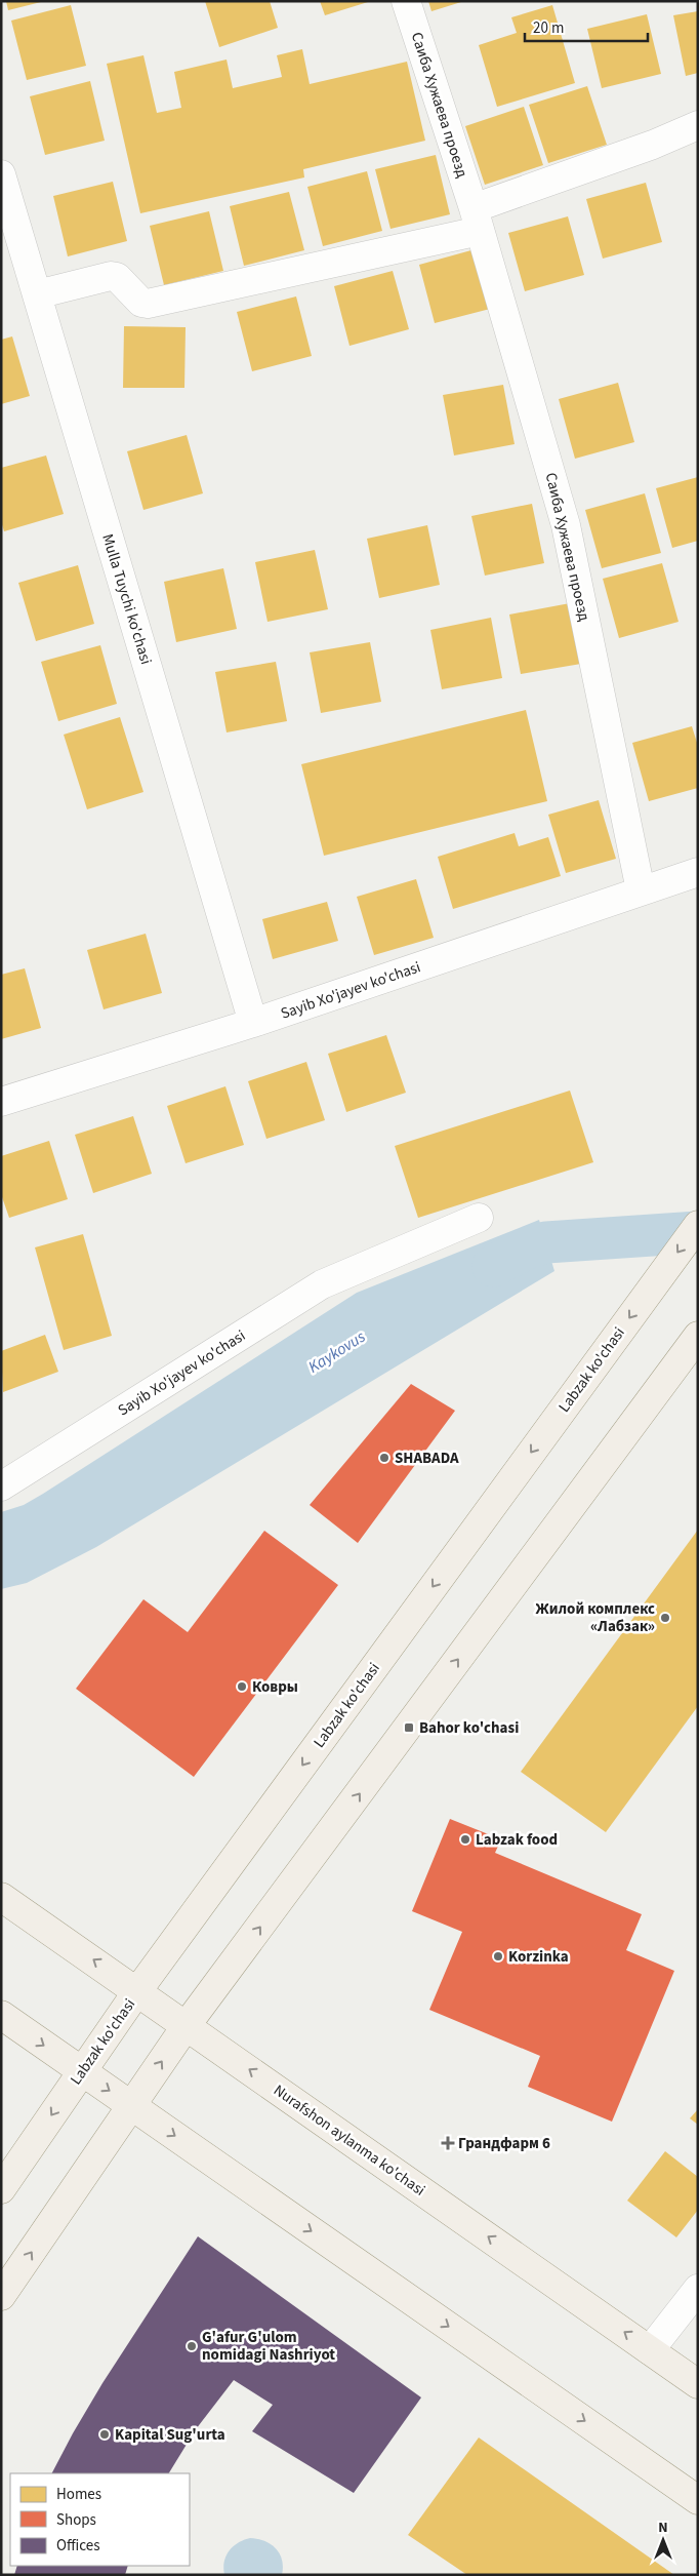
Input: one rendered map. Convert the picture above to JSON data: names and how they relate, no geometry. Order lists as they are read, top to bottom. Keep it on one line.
{"streets":{"main road":["Labzak ko'chasi","Nurafshon aylanma ko'chasi"],"street":["Саиба Хужаева проезд","Mulla Tuychi ko'chasi","Sayib Xo'jayev ko'chasi"]},"crossings":[["Саиба Хужаева проезд","Sayib Xo'jayev ko'chasi"],["Mulla Tuychi ko'chasi","Sayib Xo'jayev ko'chasi"],["Labzak ko'chasi","Nurafshon aylanma ko'chasi"]],"water":["Kaykovus"],"places":{"other":["SHABADA","Жилой комплекс «Лабзак»","Ковры","Labzak food","Korzinka","G'afur G'ulom nomidagi Nashriyot","Kapital Sug'urta"],"transit":["Bahor ko'chasi"],"health":["Грандфарм 6"]},"legend":["Homes","Shops","Offices"],"scale_bar":"20 m","north":"top"}
